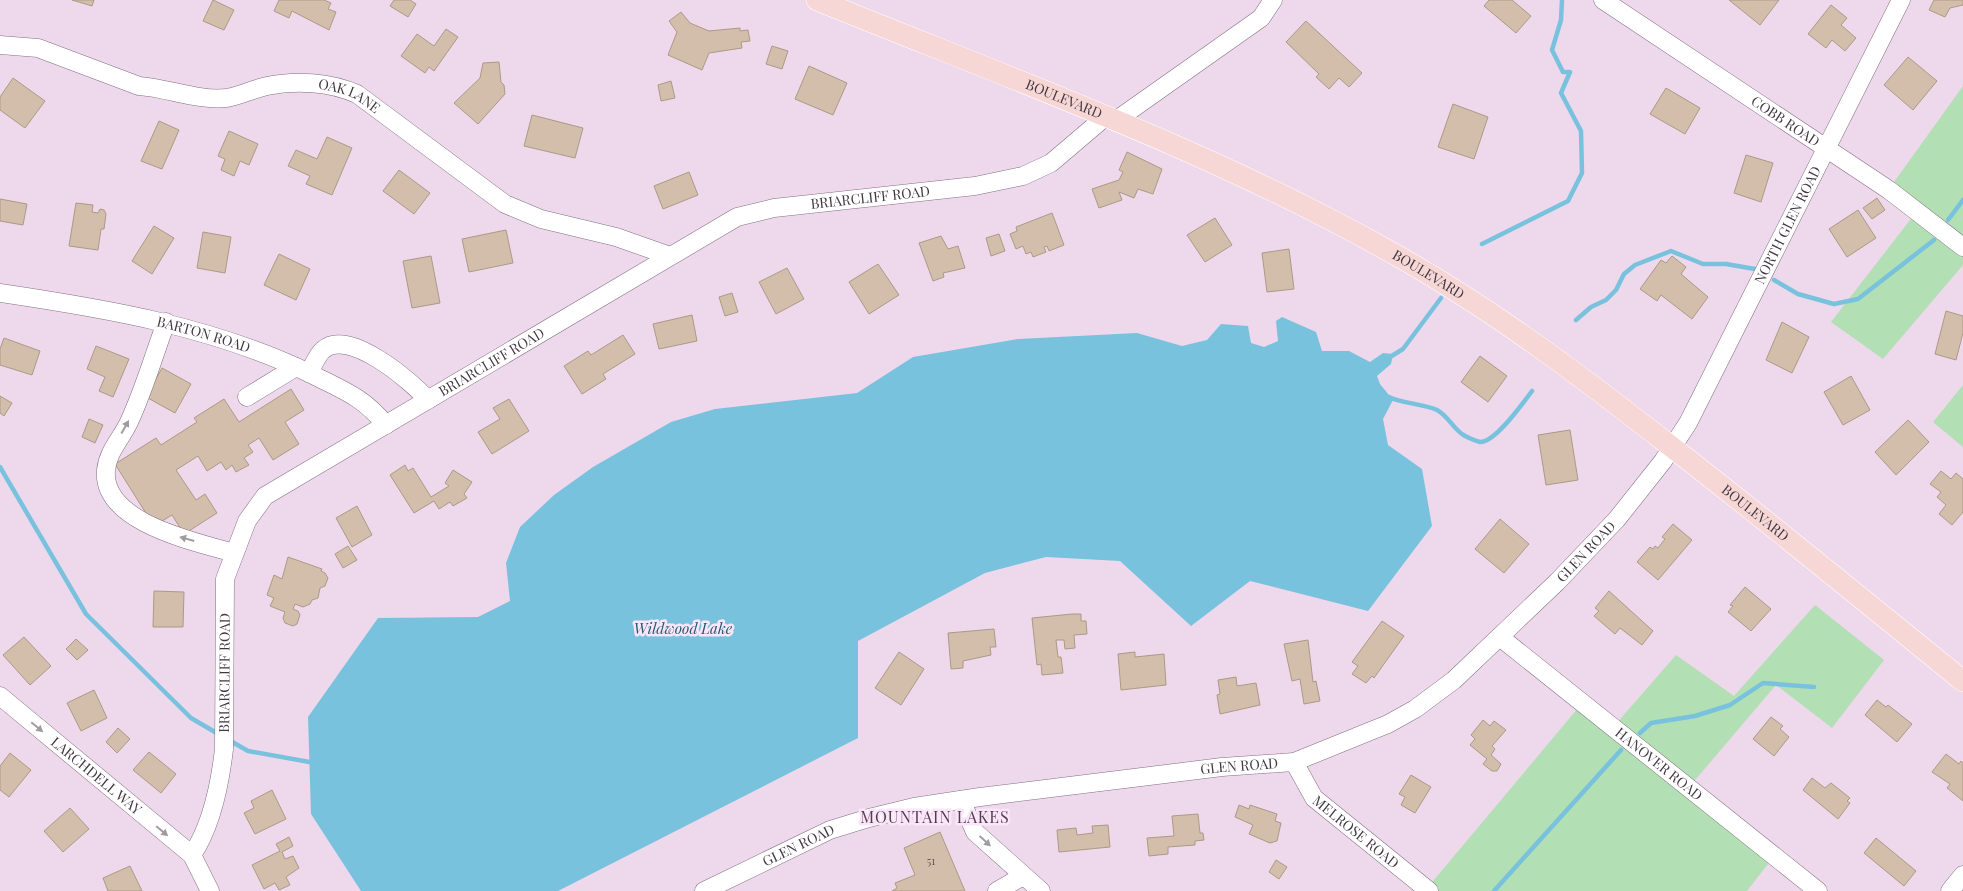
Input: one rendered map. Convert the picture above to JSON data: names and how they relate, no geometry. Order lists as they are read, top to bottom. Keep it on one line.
{"streets":{"main road":["BOULEVARD"],"street":["OAK LANE","COBB ROAD","BRIARCLIFF ROAD","NORTH GLEN ROAD","BARTON ROAD","GLEN ROAD","HANOVER ROAD","LARCHDELL WAY","MELROSE ROAD"]},"crossings":[["OAK LANE","BRIARCLIFF ROAD"],["BOULEVARD","BRIARCLIFF ROAD"],["BOULEVARD","NORTH GLEN ROAD"],["BOULEVARD","GLEN ROAD"],["COBB ROAD","NORTH GLEN ROAD"],["BRIARCLIFF ROAD","BARTON ROAD"],["BRIARCLIFF ROAD","LARCHDELL WAY"],["NORTH GLEN ROAD","GLEN ROAD"],["GLEN ROAD","HANOVER ROAD"],["GLEN ROAD","MELROSE ROAD"]],"one_way":["LARCHDELL WAY"],"districts":["MOUNTAIN LAKES"],"water":["Wildwood Lake"],"house_numbers":["51"]}
